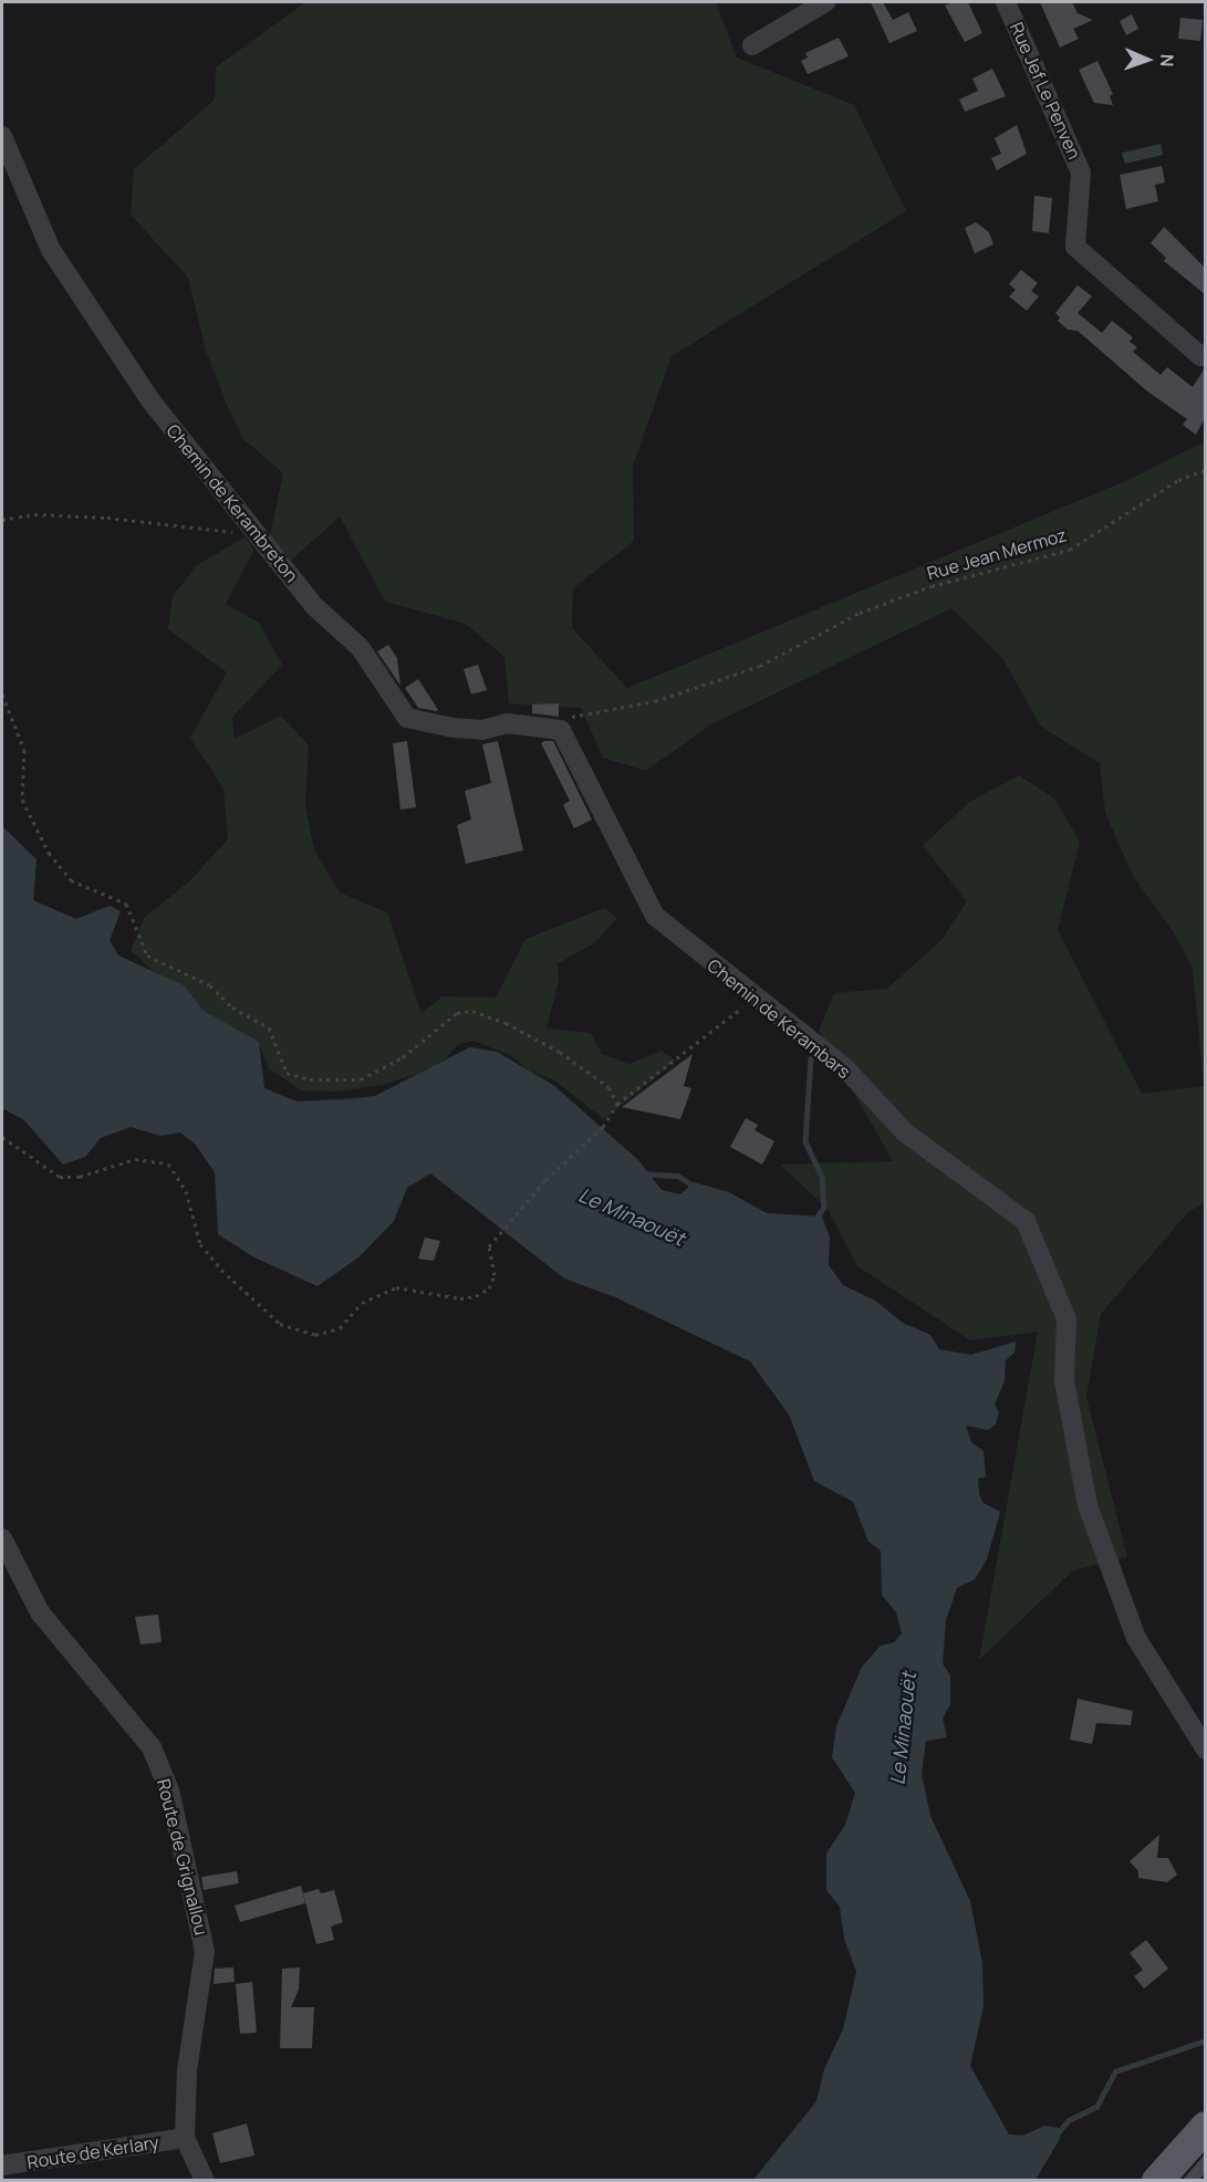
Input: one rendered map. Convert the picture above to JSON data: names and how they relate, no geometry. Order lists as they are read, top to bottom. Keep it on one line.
{"streets":{"street":["Rue Jef Le Penven","Chemin de Kerambreton","Chemin de Kerambars","Route de Grignallou","Route de Kerlary"],"path":["Rue Jean Mermoz"]},"crossings":[["Chemin de Kerambreton","Rue Jean Mermoz"],["Chemin de Kerambreton","Chemin de Kerambars"],["Rue Jean Mermoz","Chemin de Kerambars"],["Route de Grignallou","Route de Kerlary"]],"water":["Le Minaouët"],"north":"right"}
